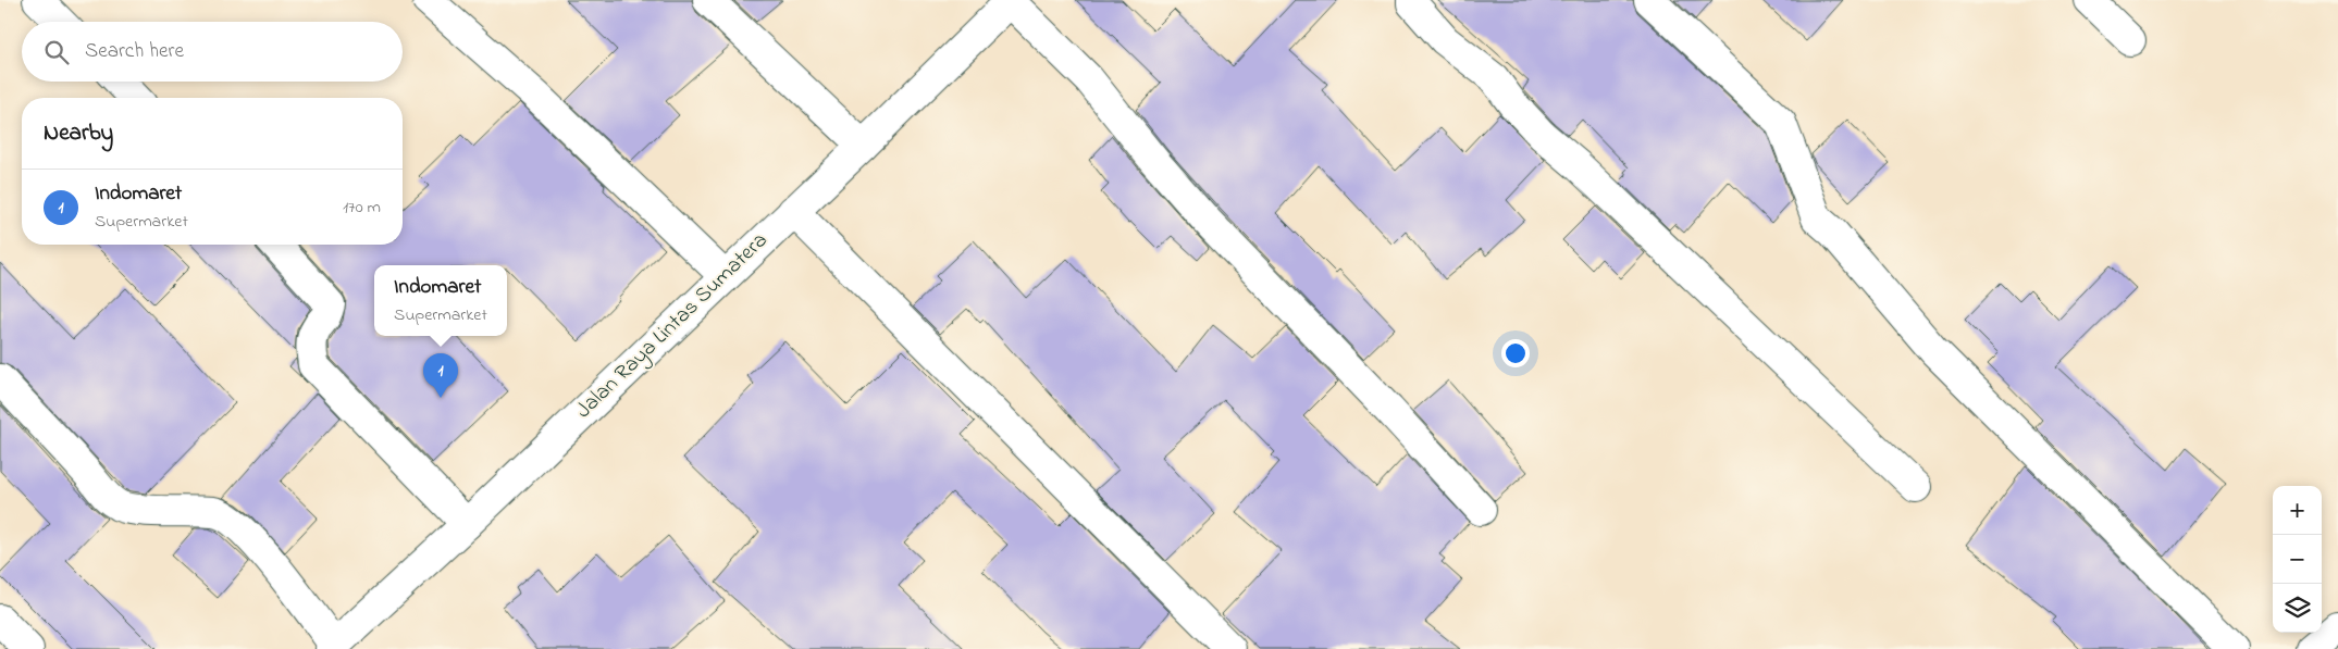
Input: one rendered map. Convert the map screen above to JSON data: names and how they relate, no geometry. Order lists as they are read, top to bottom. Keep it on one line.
{"streets":{"main road":["Jalan Raya Lintas Sumatera"]},"page":{"search":"Search here","heading":"Nearby","list":[{"mark":"1","name":"Indomaret","note":"Supermarket","value":"170 m"}],"popup":["Indomaret","Supermarket"],"pins":"1","map_buttons":["+","−"]}}
